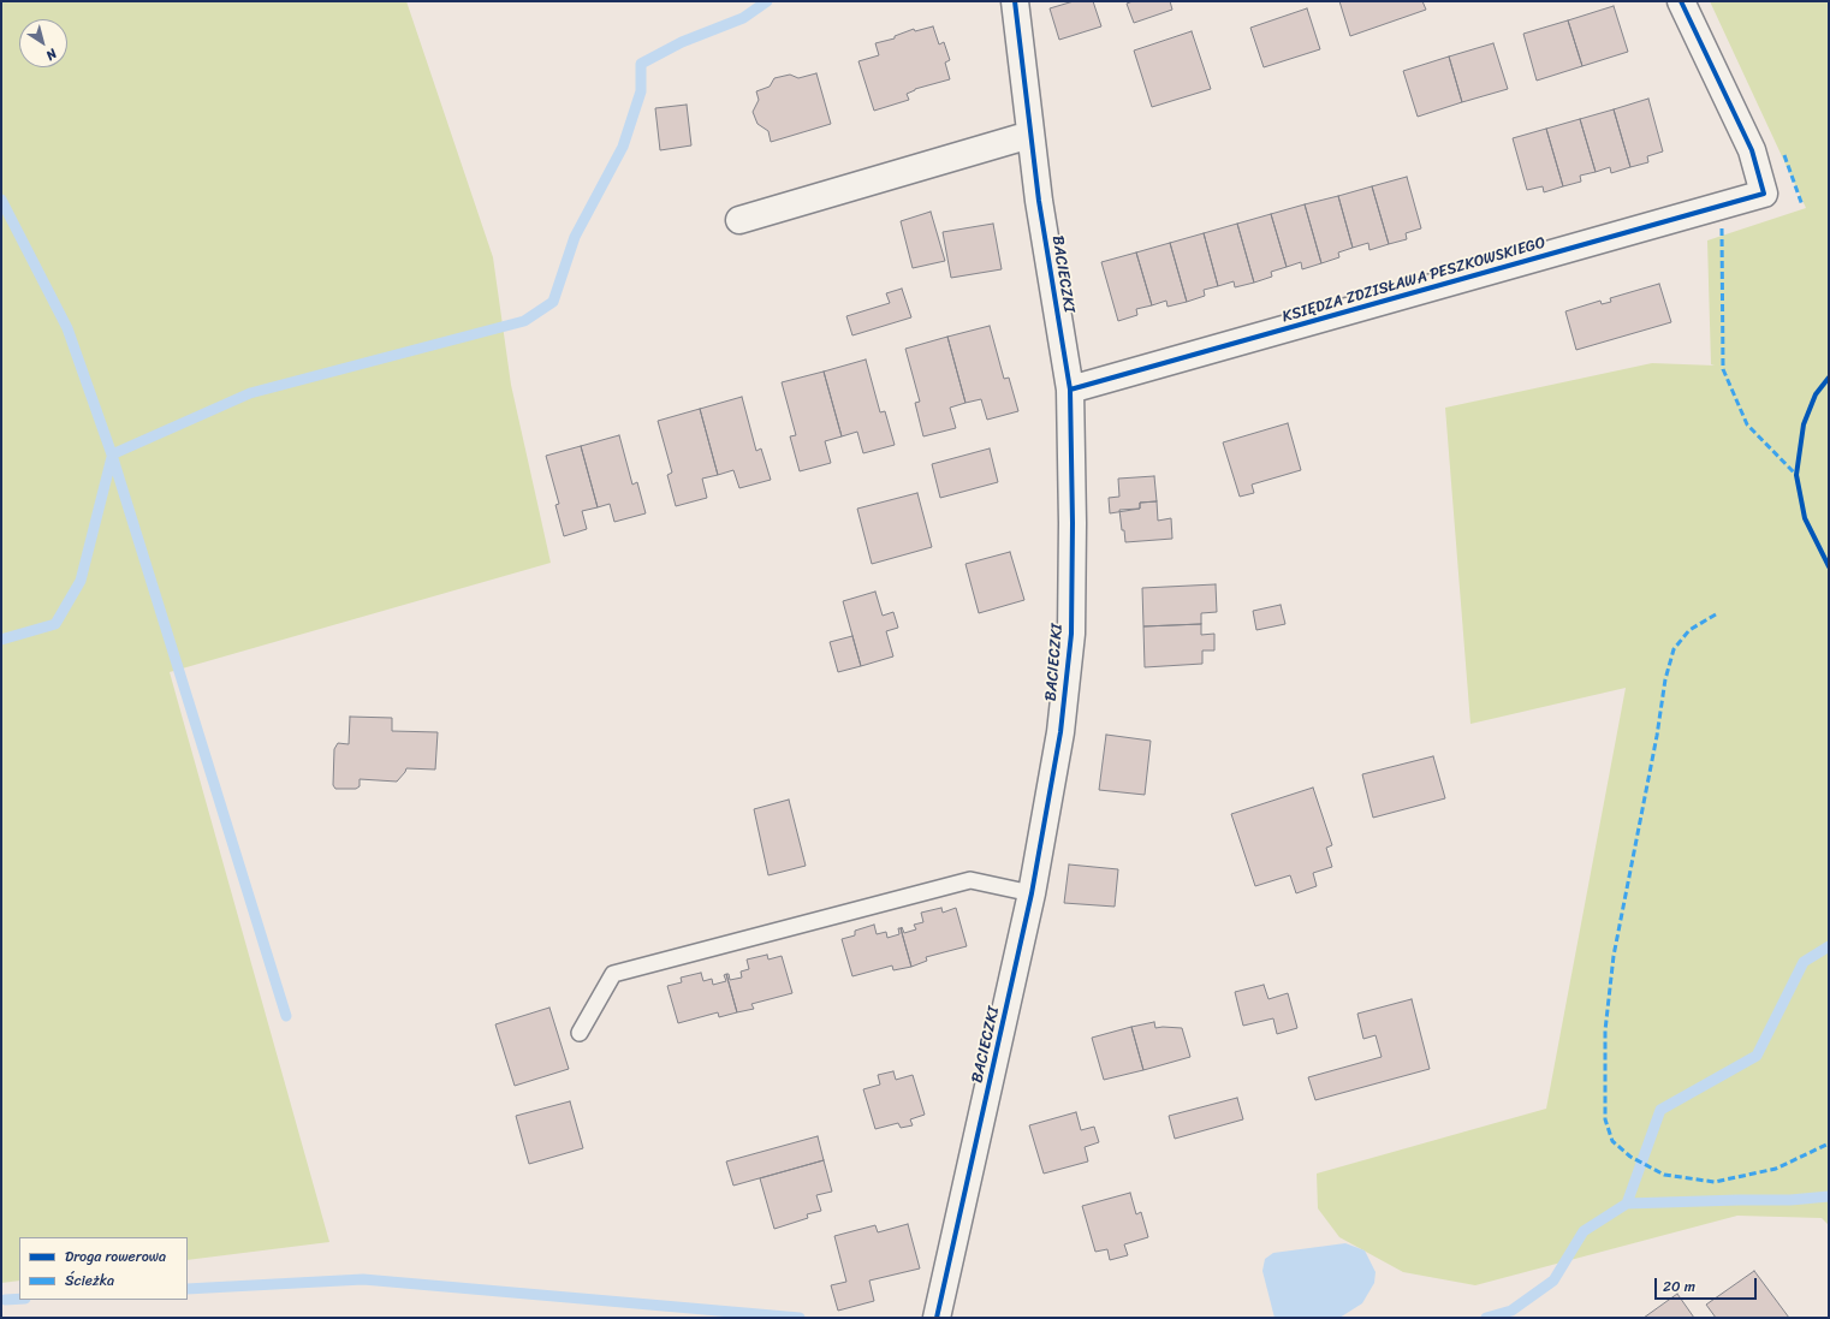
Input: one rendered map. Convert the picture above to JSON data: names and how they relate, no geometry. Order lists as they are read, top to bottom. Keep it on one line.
{"streets":{"street":["BACIECZKI","KSIĘDZA ZDZISŁAWA PESZKOWSKIEGO"]},"crossings":[["BACIECZKI","KSIĘDZA ZDZISŁAWA PESZKOWSKIEGO"]],"legend":["Droga rowerowa","Ścieżka"],"scale_bar":"20 m","north":"bottom right"}
